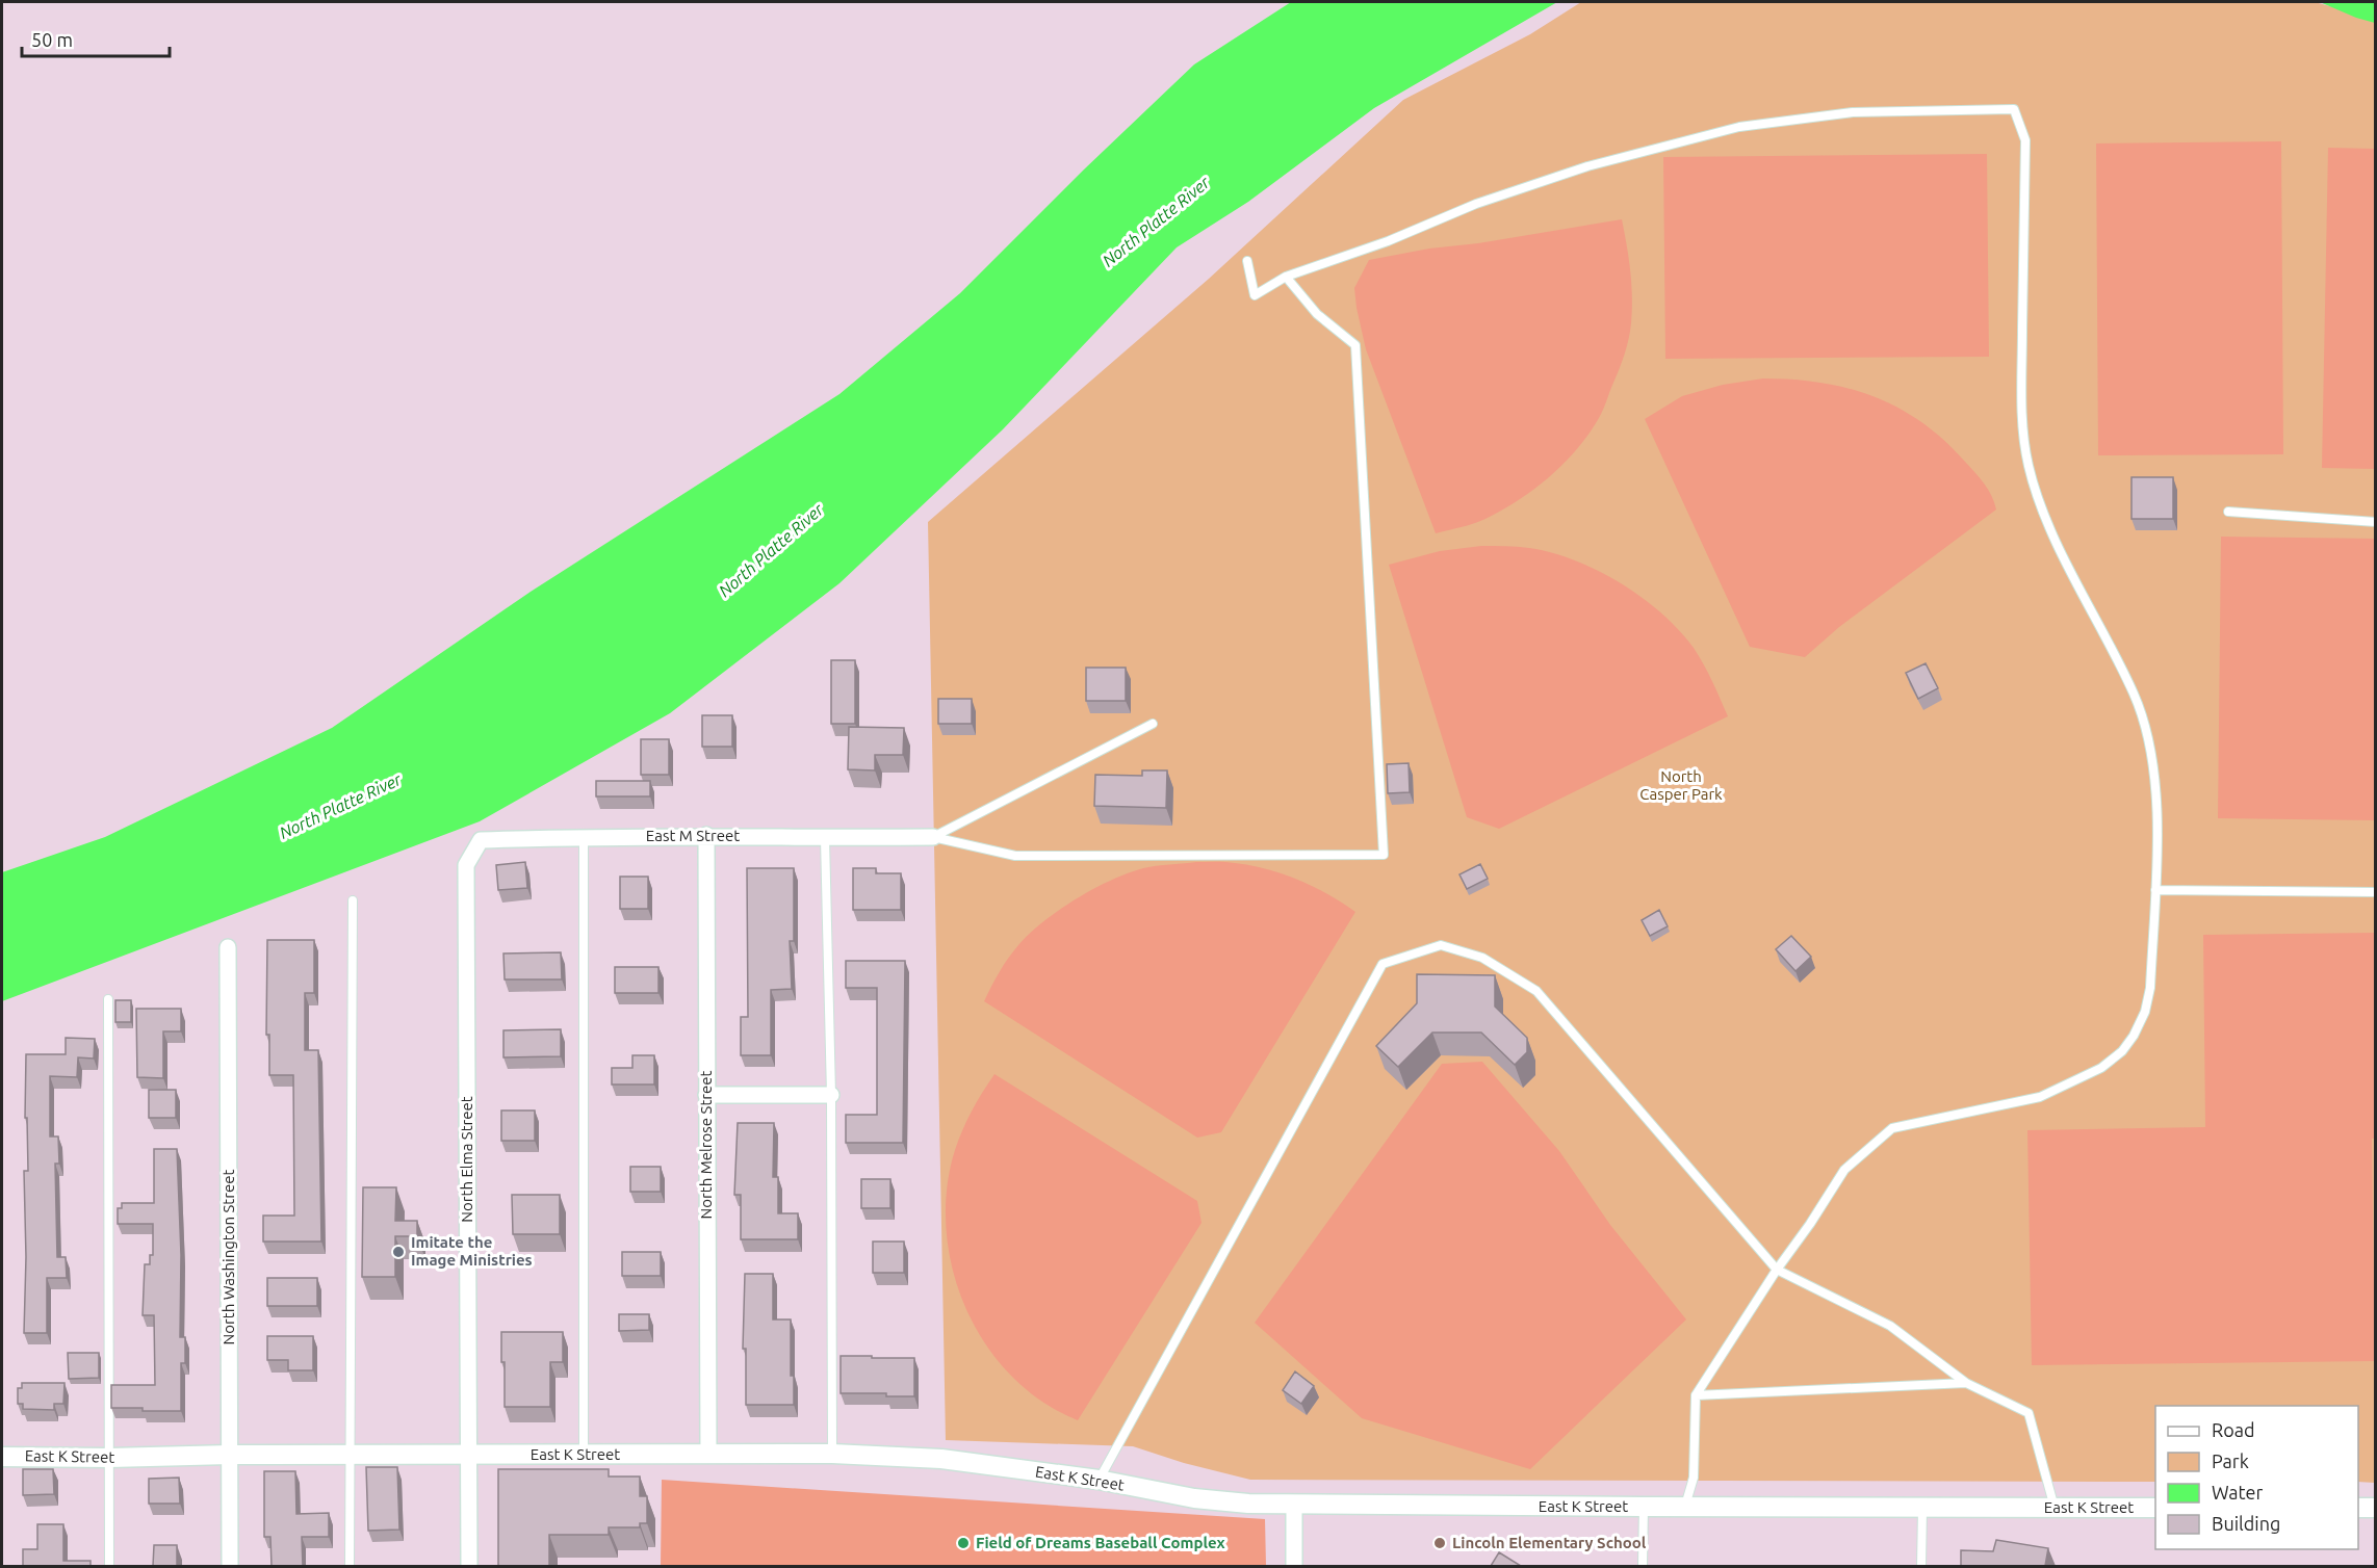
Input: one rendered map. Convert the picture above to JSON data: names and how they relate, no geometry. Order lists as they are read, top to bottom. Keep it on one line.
{"streets":{"street":["East M Street","North Melrose Street","North Elma Street","North Washington Street","East K Street"]},"crossings":[["East M Street","North Melrose Street"],["East M Street","North Elma Street"],["North Melrose Street","East K Street"],["North Elma Street","East K Street"],["North Washington Street","East K Street"]],"water":["North Platte River"],"parks":["North Casper Park"],"places":["Imitate the Image Ministries","Field of Dreams Baseball Complex","Lincoln Elementary School"],"legend":["Road","Park","Water","Building"],"scale_bar":"50 m"}
